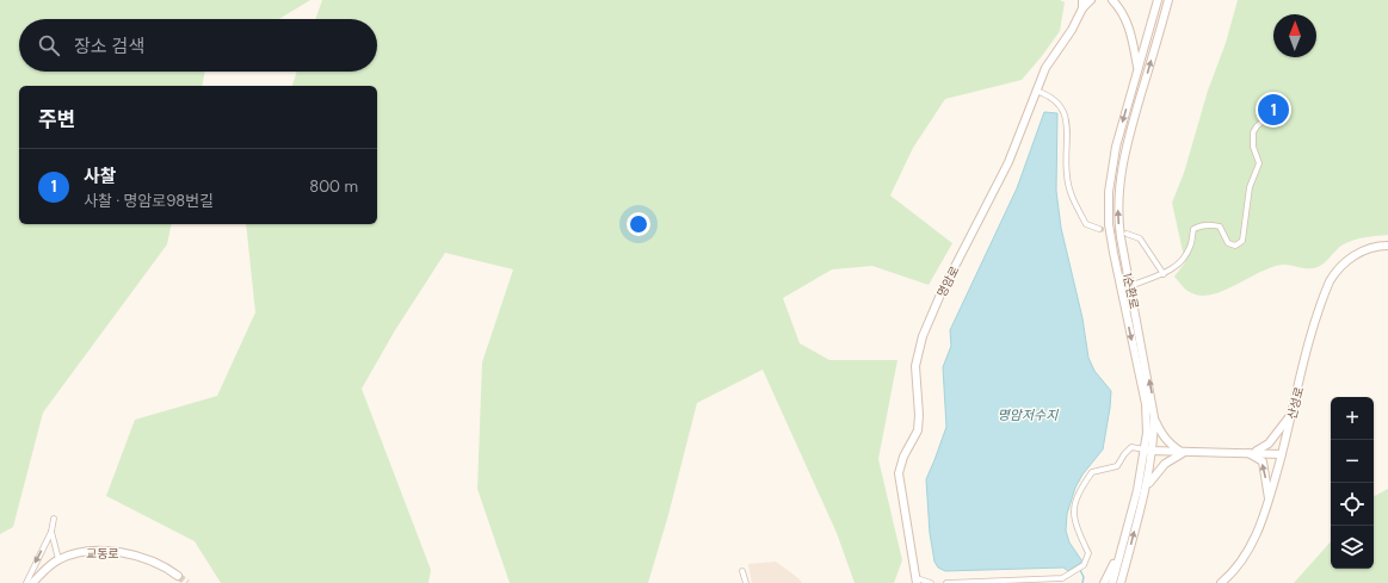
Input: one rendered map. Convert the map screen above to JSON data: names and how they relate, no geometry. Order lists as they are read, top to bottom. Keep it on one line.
{"streets":{"street":["명암로","1순환로","산성로","교동로"]},"water":["명암저수지"],"north":"top","page":{"search":"장소 검색","heading":"주변","pins":"1","list":[{"mark":"1","name":"사찰","note":"사찰 · 명암로98번길","value":"800 m"}],"map_buttons":["+","−"]}}
